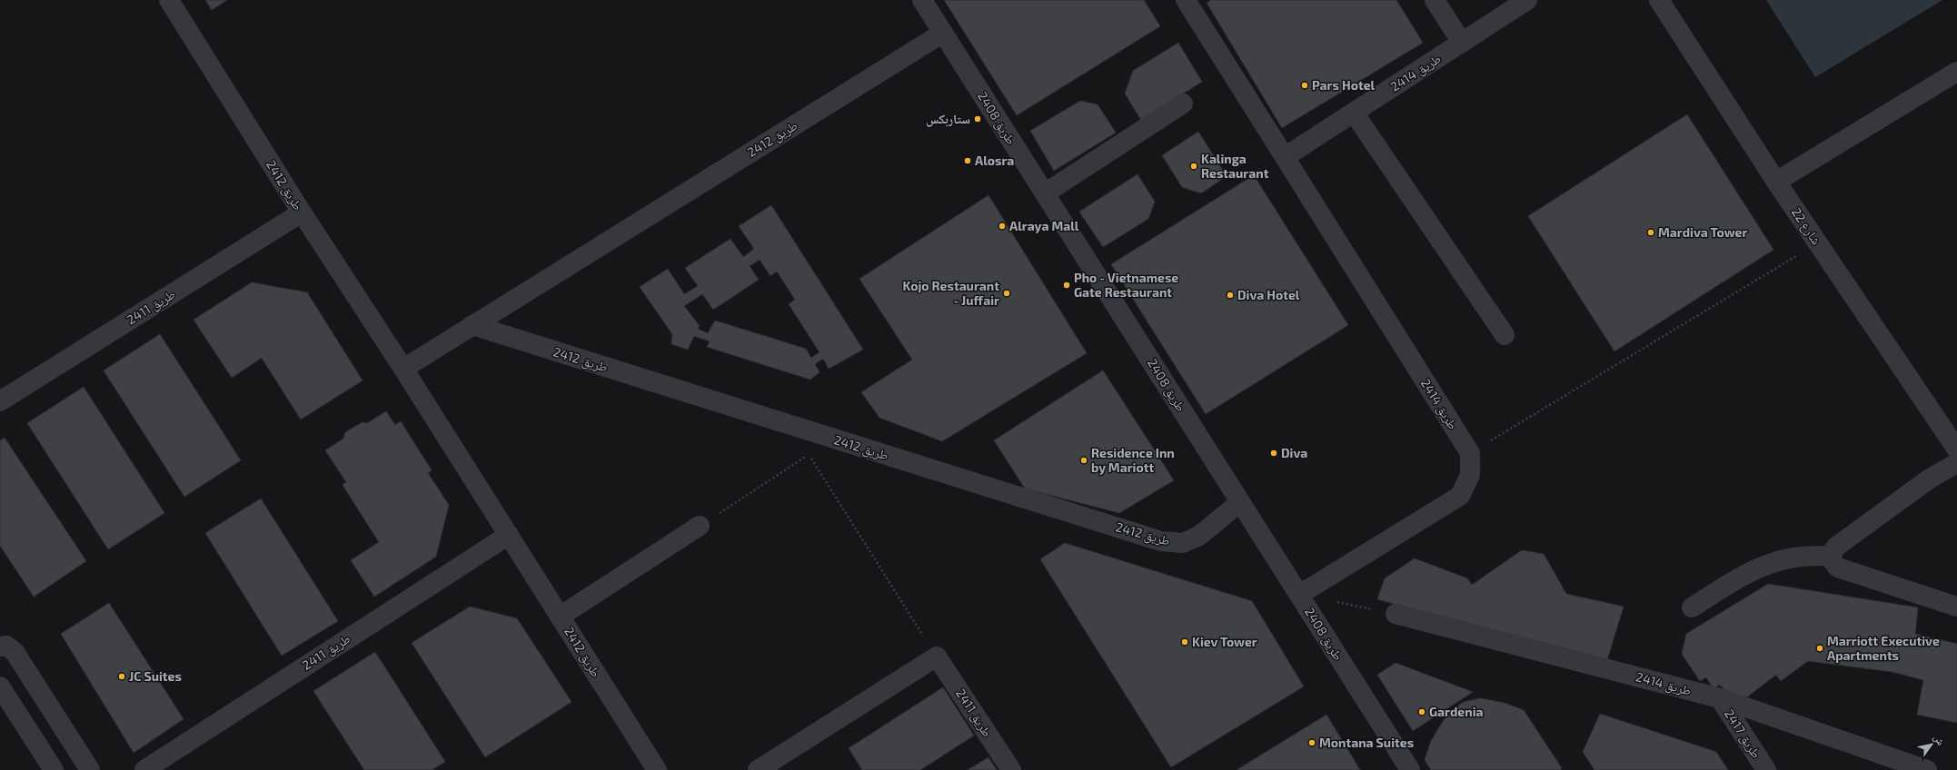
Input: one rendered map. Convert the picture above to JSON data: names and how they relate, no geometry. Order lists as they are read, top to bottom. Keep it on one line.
{"streets":{"street":["طريق 2414","طريق 2408","طريق 2412","شارع 22","طريق 2411","طريق 2417"]},"crossings":[["طريق 2414","طريق 2417"],["طريق 2408","طريق 2412"],["طريق 2412","طريق 2411"]],"places":["Pars Hotel","ستاربكس","Alosra","Kalinga Restaurant","Alraya Mall","Mardiva Tower","Pho - Vietnamese Gate Restaurant","Kojo Restaurant - Juffair","Diva Hotel","Diva","Residence Inn by Mariott","Kiev Tower","Marriott Executive Apartments","JC Suites","Gardenia","Montana Suites"],"north":"top right"}
